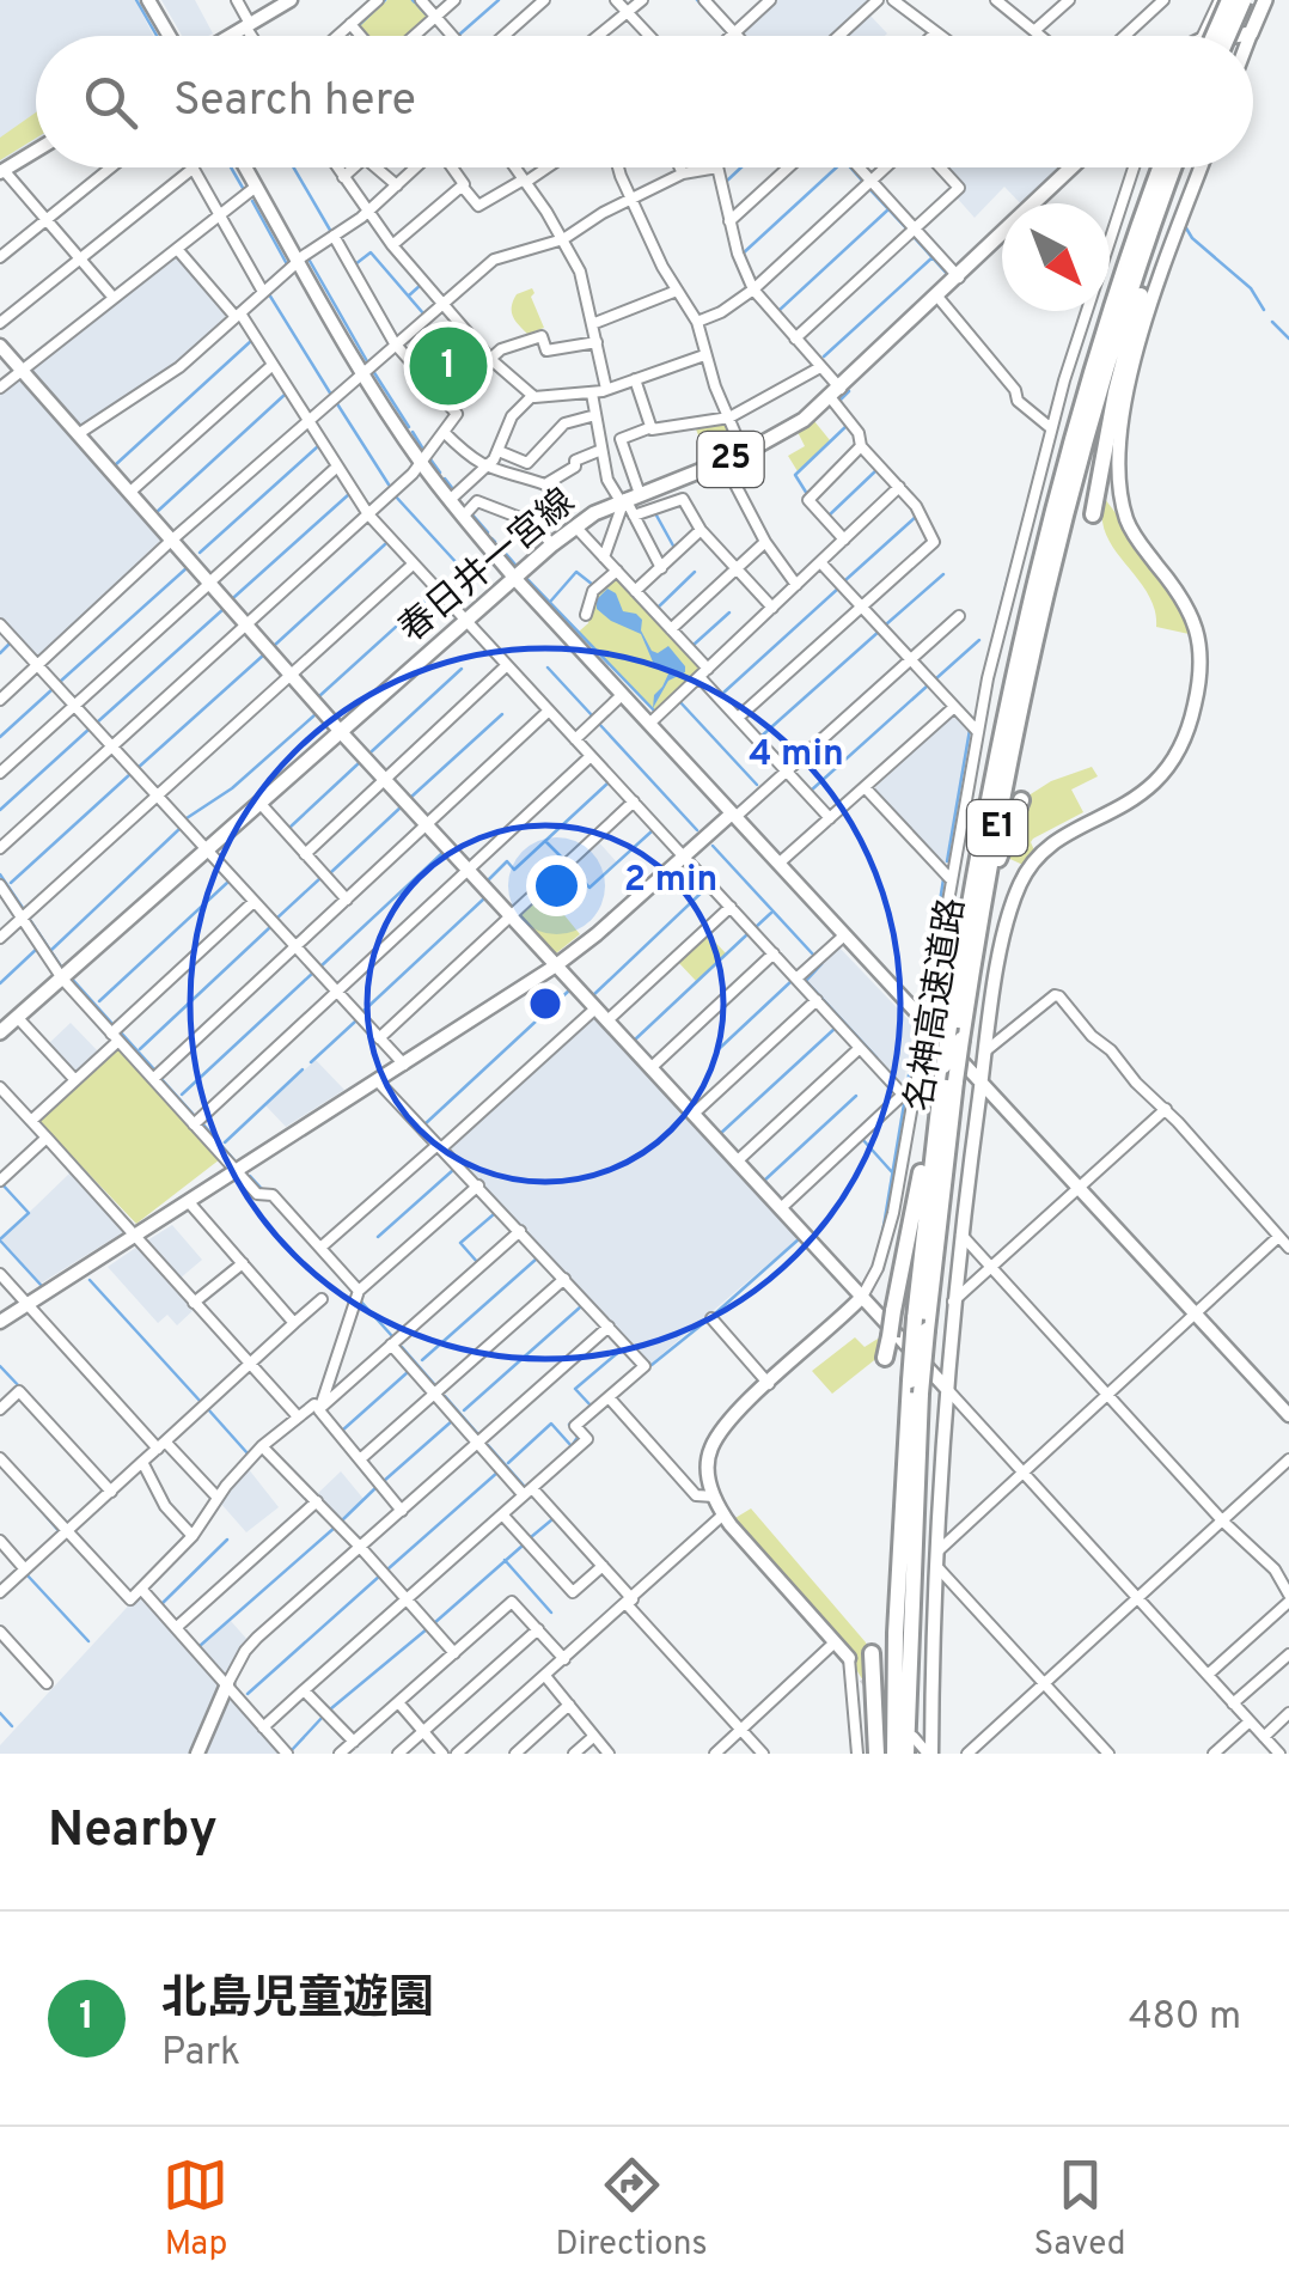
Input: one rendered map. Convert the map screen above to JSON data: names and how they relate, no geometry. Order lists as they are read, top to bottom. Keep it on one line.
{"streets":{"highway":["E1","名神高速道路"],"main road":["25","春日井一宮線"]},"north":"bottom right","page":{"search":"Search here","pins":"1","heading":"Nearby","list":[{"mark":"1","name":"北島児童遊園","note":"Park","value":"480 m"}],"nav":["Map","Directions","Saved"]},"rings":["4 min","2 min"]}
